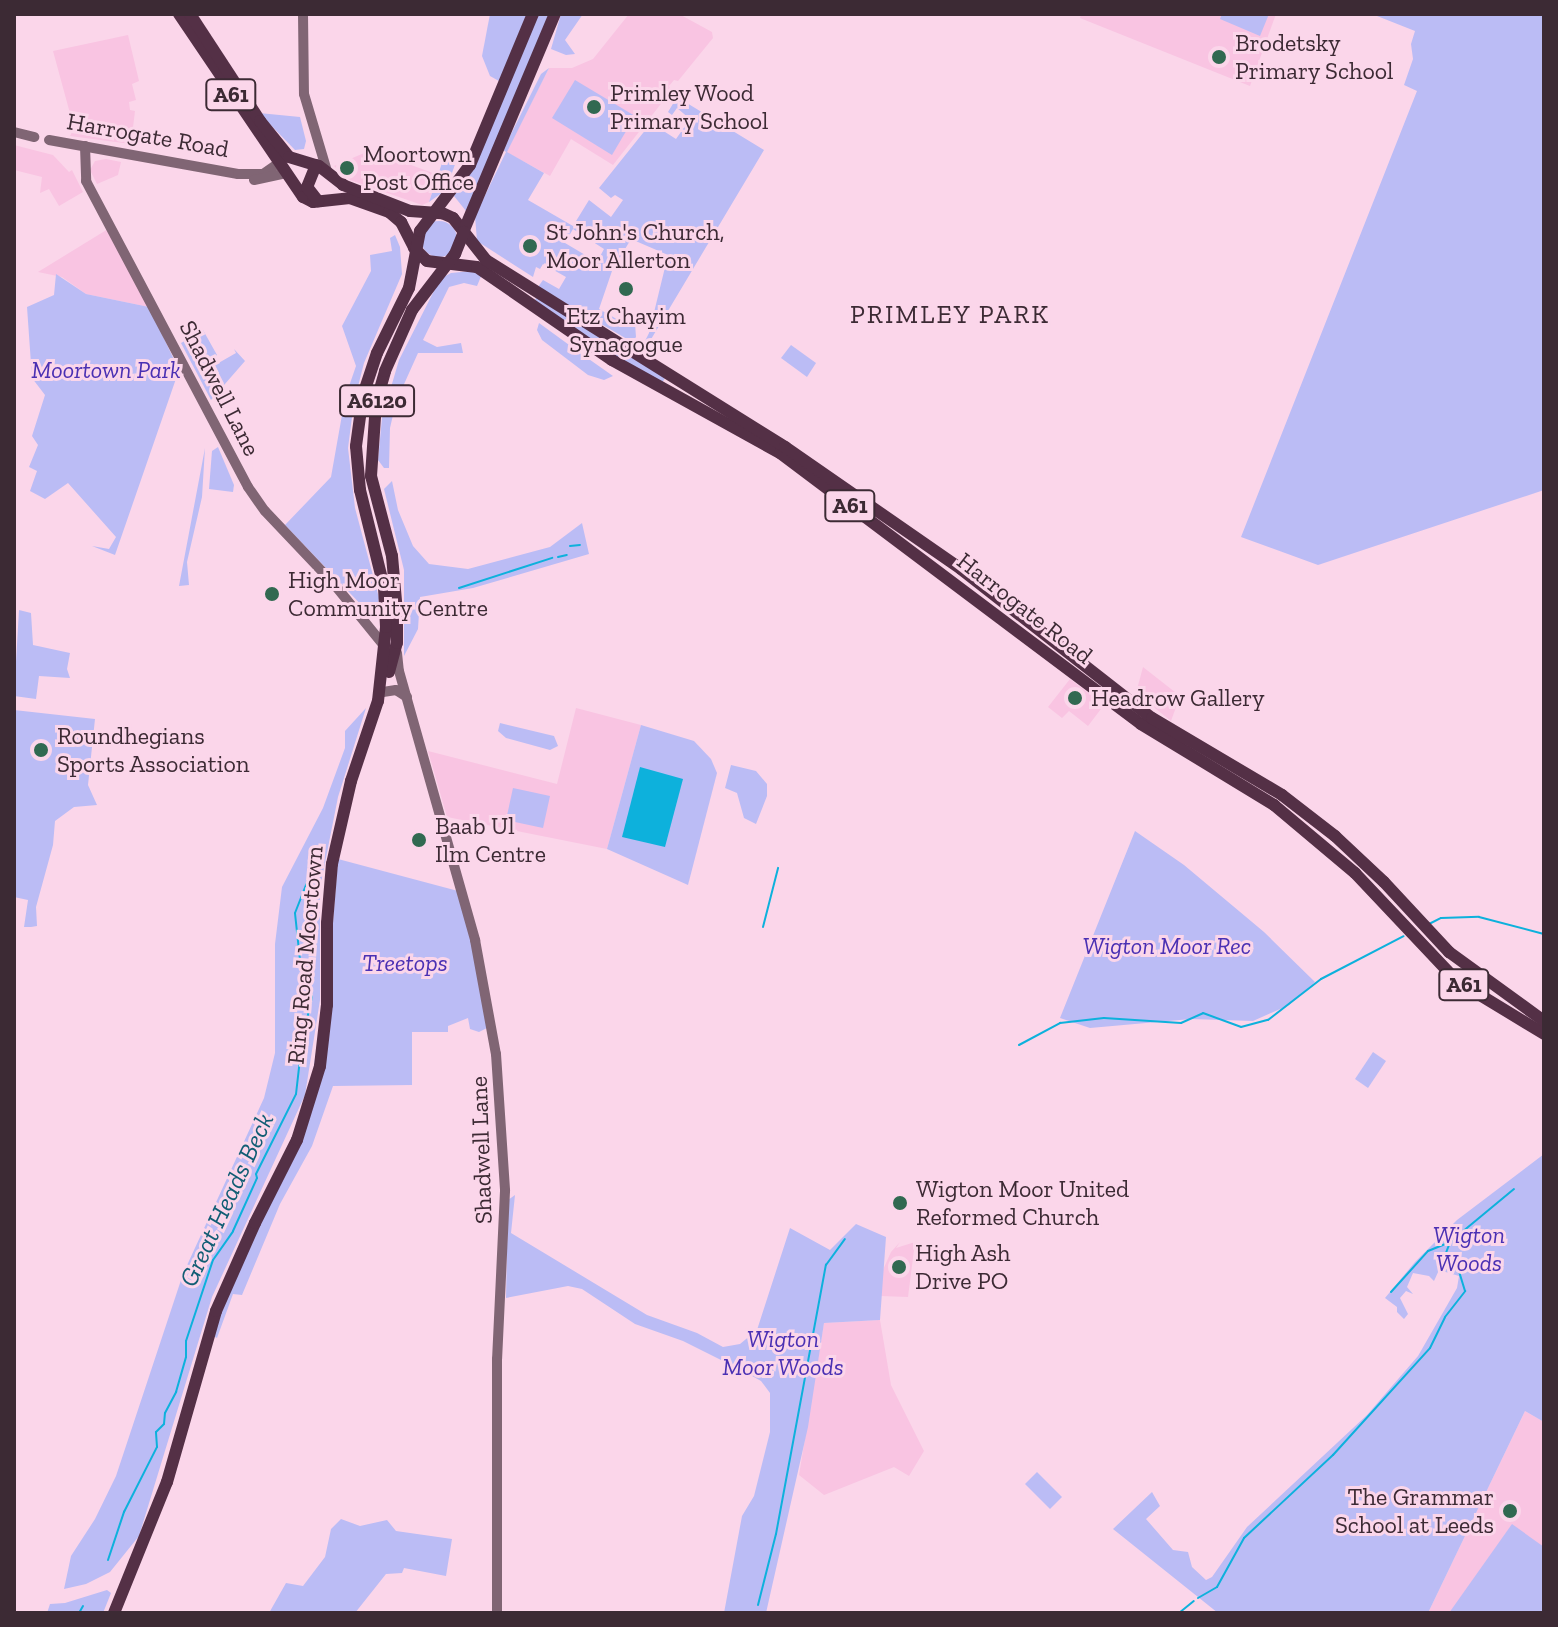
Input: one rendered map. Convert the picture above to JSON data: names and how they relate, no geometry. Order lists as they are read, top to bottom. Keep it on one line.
{"streets":{"highway":["A61","Harrogate Road","A6120","Ring Road Moortown"],"street":["Shadwell Lane"]},"crossings":[["A61","Harrogate Road"],["Harrogate Road","Shadwell Lane"],["Harrogate Road","Ring Road Moortown"],["Shadwell Lane","Ring Road Moortown"]],"districts":["PRIMLEY PARK"],"water":["Great Heads Beck"],"parks":["Moortown Park","Wigton Moor Rec","Treetops","Wigton Woods","Wigton Moor Woods"],"places":["Brodetsky Primary School","Primley Wood Primary School","Moortown Post Office","St John's Church, Moor Allerton","Etz Chayim Synagogue","High Moor Community Centre","Headrow Gallery","Roundhegians Sports Association","Baab Ul Ilm Centre","Wigton Moor United Reformed Church","High Ash Drive PO","The Grammar School at Leeds"]}
